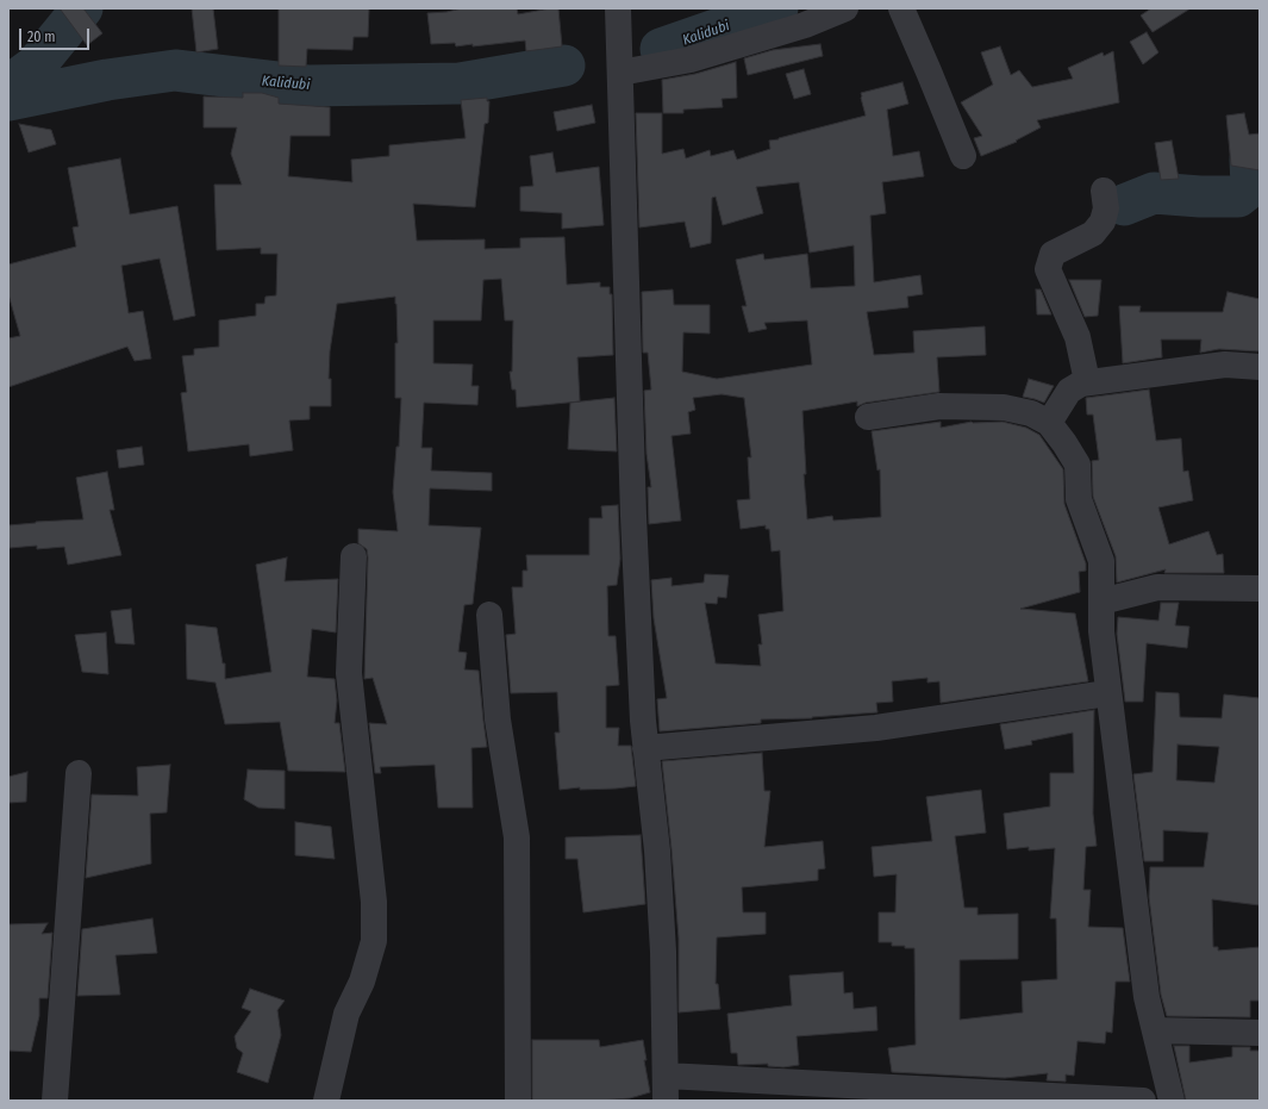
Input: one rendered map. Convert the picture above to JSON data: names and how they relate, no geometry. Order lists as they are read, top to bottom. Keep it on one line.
{"water":["Kalidubi"],"scale_bar":"20 m"}
